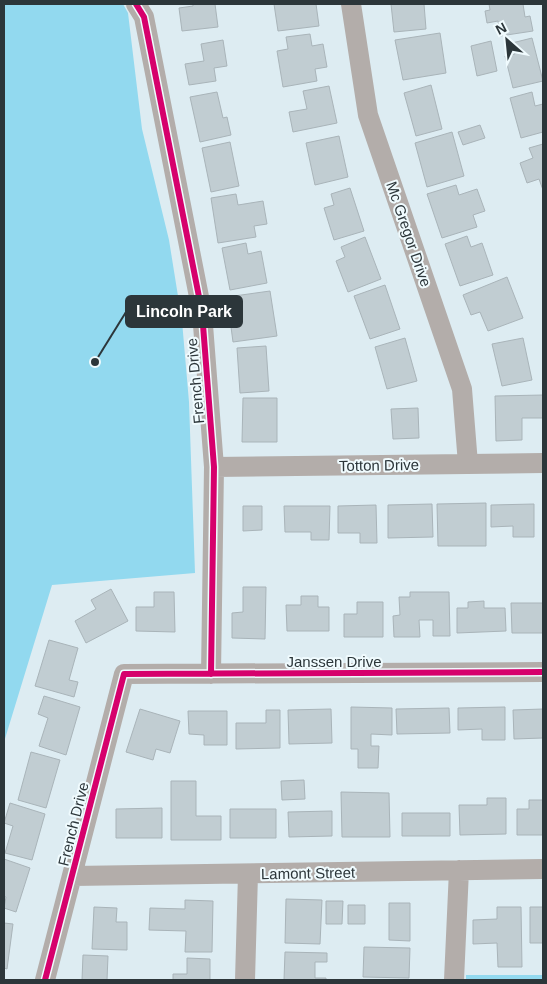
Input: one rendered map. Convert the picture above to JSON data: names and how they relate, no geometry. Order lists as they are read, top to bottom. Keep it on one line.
{"streets":{"street":["Mc Gregor Drive","French Drive","Totton Drive","Janssen Drive","Lamont Street"]},"crossings":[["Mc Gregor Drive","Totton Drive"],["French Drive","Totton Drive"],["French Drive","Janssen Drive"],["French Drive","Lamont Street"]],"places":["Lincoln Park"],"north":"top left"}
